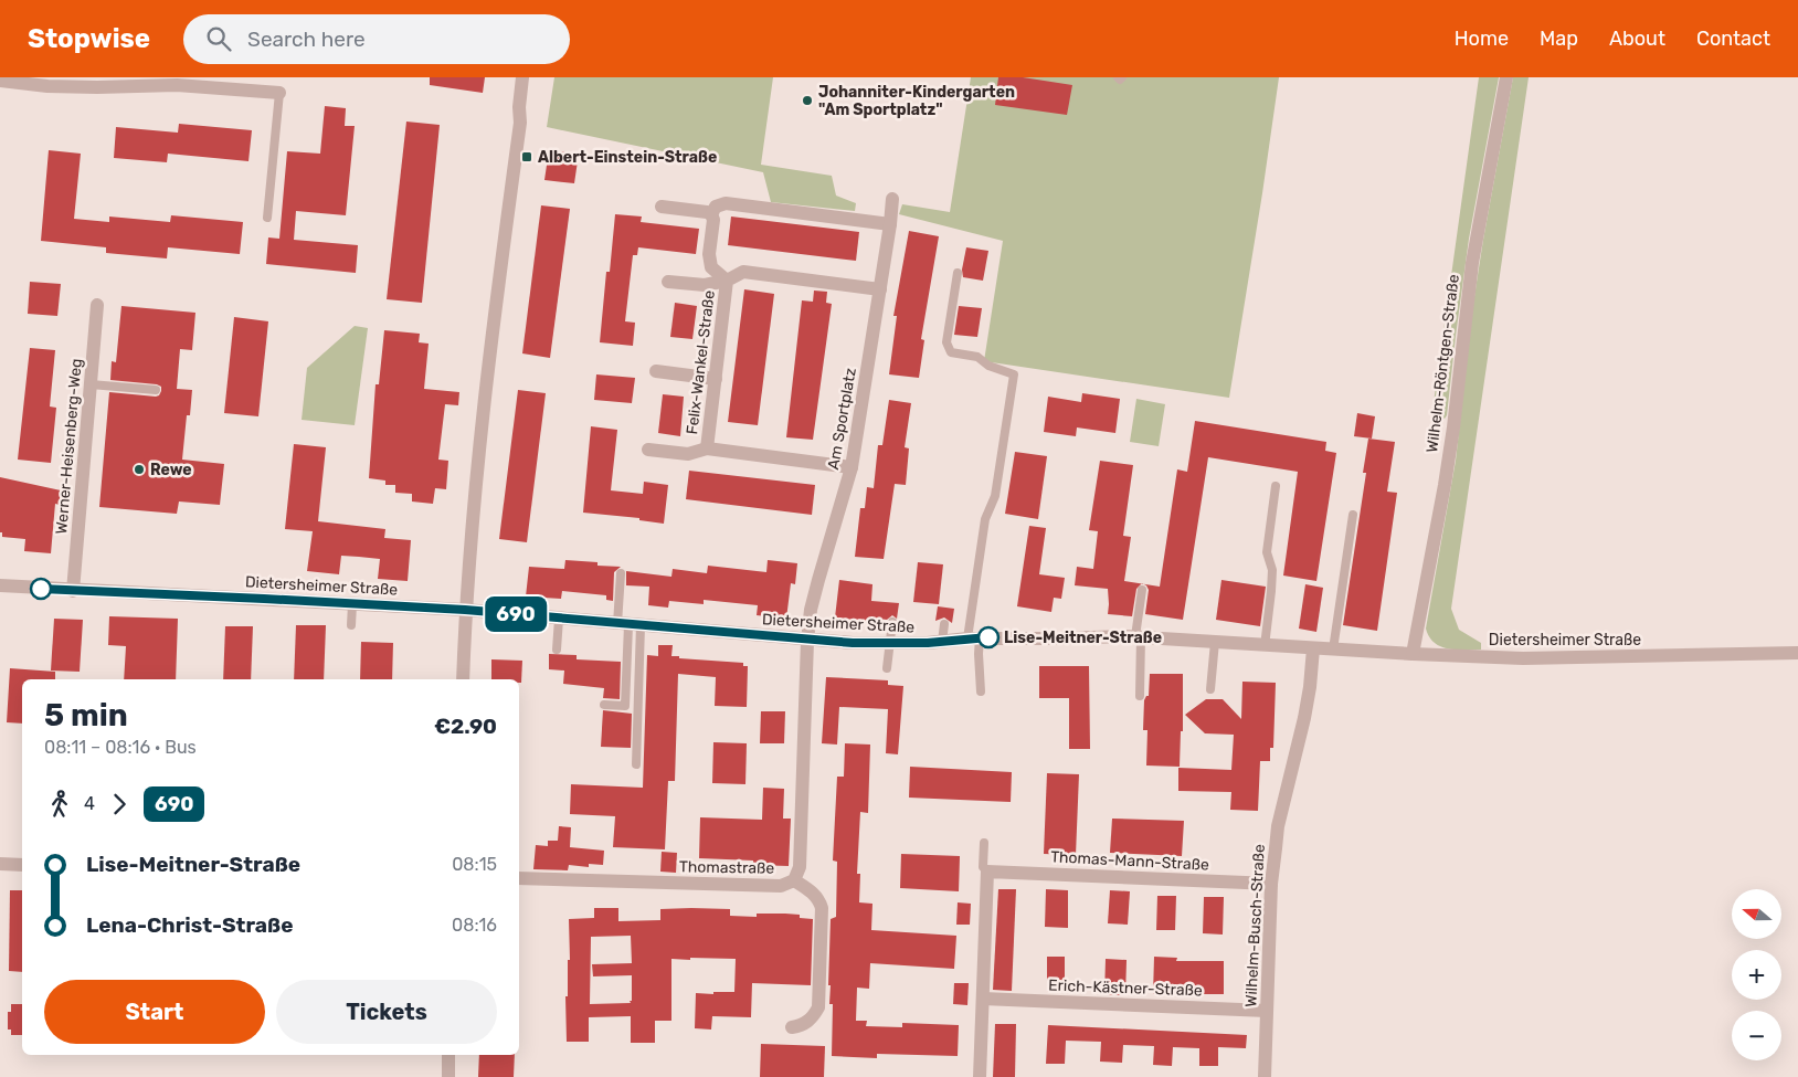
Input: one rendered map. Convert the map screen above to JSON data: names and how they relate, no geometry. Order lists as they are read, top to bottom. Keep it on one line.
{"streets":{"street":["Felix-Wankel-Straße","Wilhelm-Röntgen-Straße","Am Sportplatz","Werner-Heisenberg-Weg","Dietersheimer Straße","Thomas-Mann-Straße","Thomastraße","Wilhelm-Busch-Straße","Erich-Kästner-Straße"]},"crossings":[["Felix-Wankel-Straße","Am Sportplatz"],["Wilhelm-Röntgen-Straße","Dietersheimer Straße"],["Am Sportplatz","Dietersheimer Straße"],["Am Sportplatz","Thomastraße"],["Werner-Heisenberg-Weg","Dietersheimer Straße"],["Dietersheimer Straße","Thomastraße"],["Dietersheimer Straße","Wilhelm-Busch-Straße"],["Thomas-Mann-Straße","Wilhelm-Busch-Straße"],["Wilhelm-Busch-Straße","Erich-Kästner-Straße"]],"places":{"other":["Johanniter-Kindergarten \"Am Sportplatz\"","Rewe","Lise-Meitner-Straße"],"transit":["Albert-Einstein-Straße"]},"lines":["bus line 690"],"north":"left","page":{"header":"Stopwise","search":"Search here","nav":["Home","Map","About","Contact"],"on_map":"690","heading":["5 min","08:11 – 08:16 · Bus","€2.90"],"legs":["4","690"],"list":[{"name":"Lise-Meitner-Straße","value":"08:15"},{"name":"Lena-Christ-Straße","value":"08:16"}],"map_buttons":["+","−"],"buttons":["Start","Tickets"]}}
